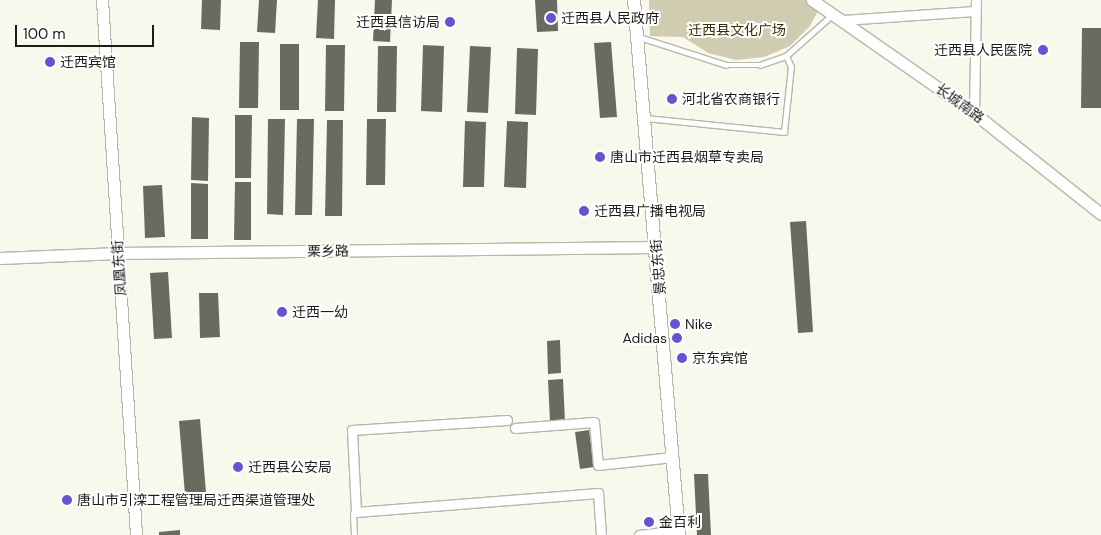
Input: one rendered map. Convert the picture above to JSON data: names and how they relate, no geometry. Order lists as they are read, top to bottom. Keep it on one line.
{"streets":{"main road":["景忠东街"],"street":["长城南路","栗乡路","凤凰东街"]},"crossings":[["栗乡路","景忠东街"],["栗乡路","凤凰东街"]],"parks":["迁西县文化广场"],"places":["迁西县人民政府","迁西县信访局","迁西县人民医院","迁西宾馆","河北省农商银行","唐山市迁西县烟草专卖局","迁西县广播电视局","迁西一幼","Nike","Adidas","京东宾馆","迁西县公安局","唐山市引滦工程管理局迁西渠道管理处","金百利"],"scale_bar":"100 m"}
